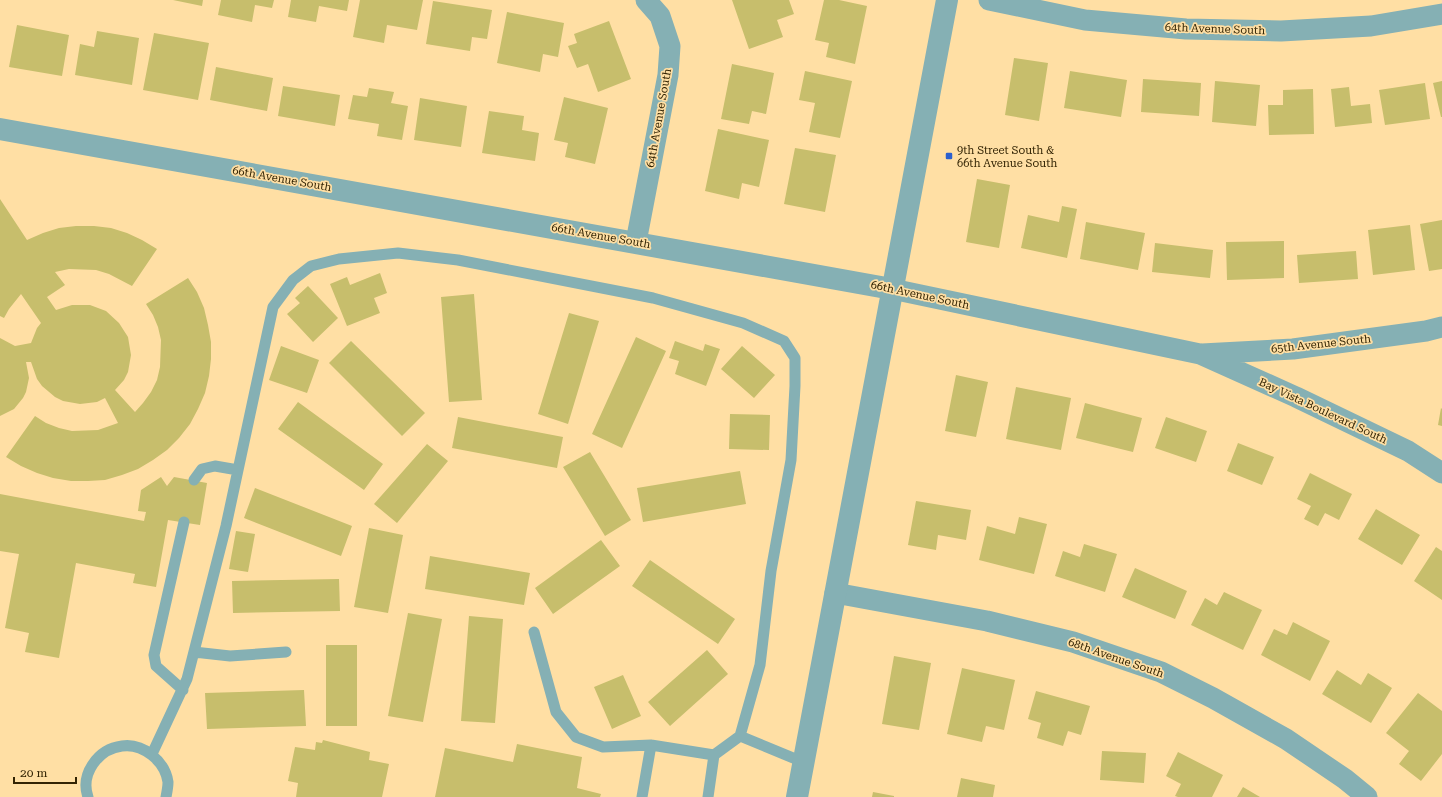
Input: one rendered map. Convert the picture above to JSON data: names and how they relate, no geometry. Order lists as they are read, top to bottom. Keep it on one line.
{"streets":{"street":["64th Avenue South","66th Avenue South","65th Avenue South","Bay Vista Boulevard South","68th Avenue South"]},"crossings":[["64th Avenue South","66th Avenue South"],["66th Avenue South","65th Avenue South"],["66th Avenue South","Bay Vista Boulevard South"],["65th Avenue South","Bay Vista Boulevard South"]],"places":{"transit":["9th Street South & 66th Avenue South"]},"scale_bar":"20 m"}
